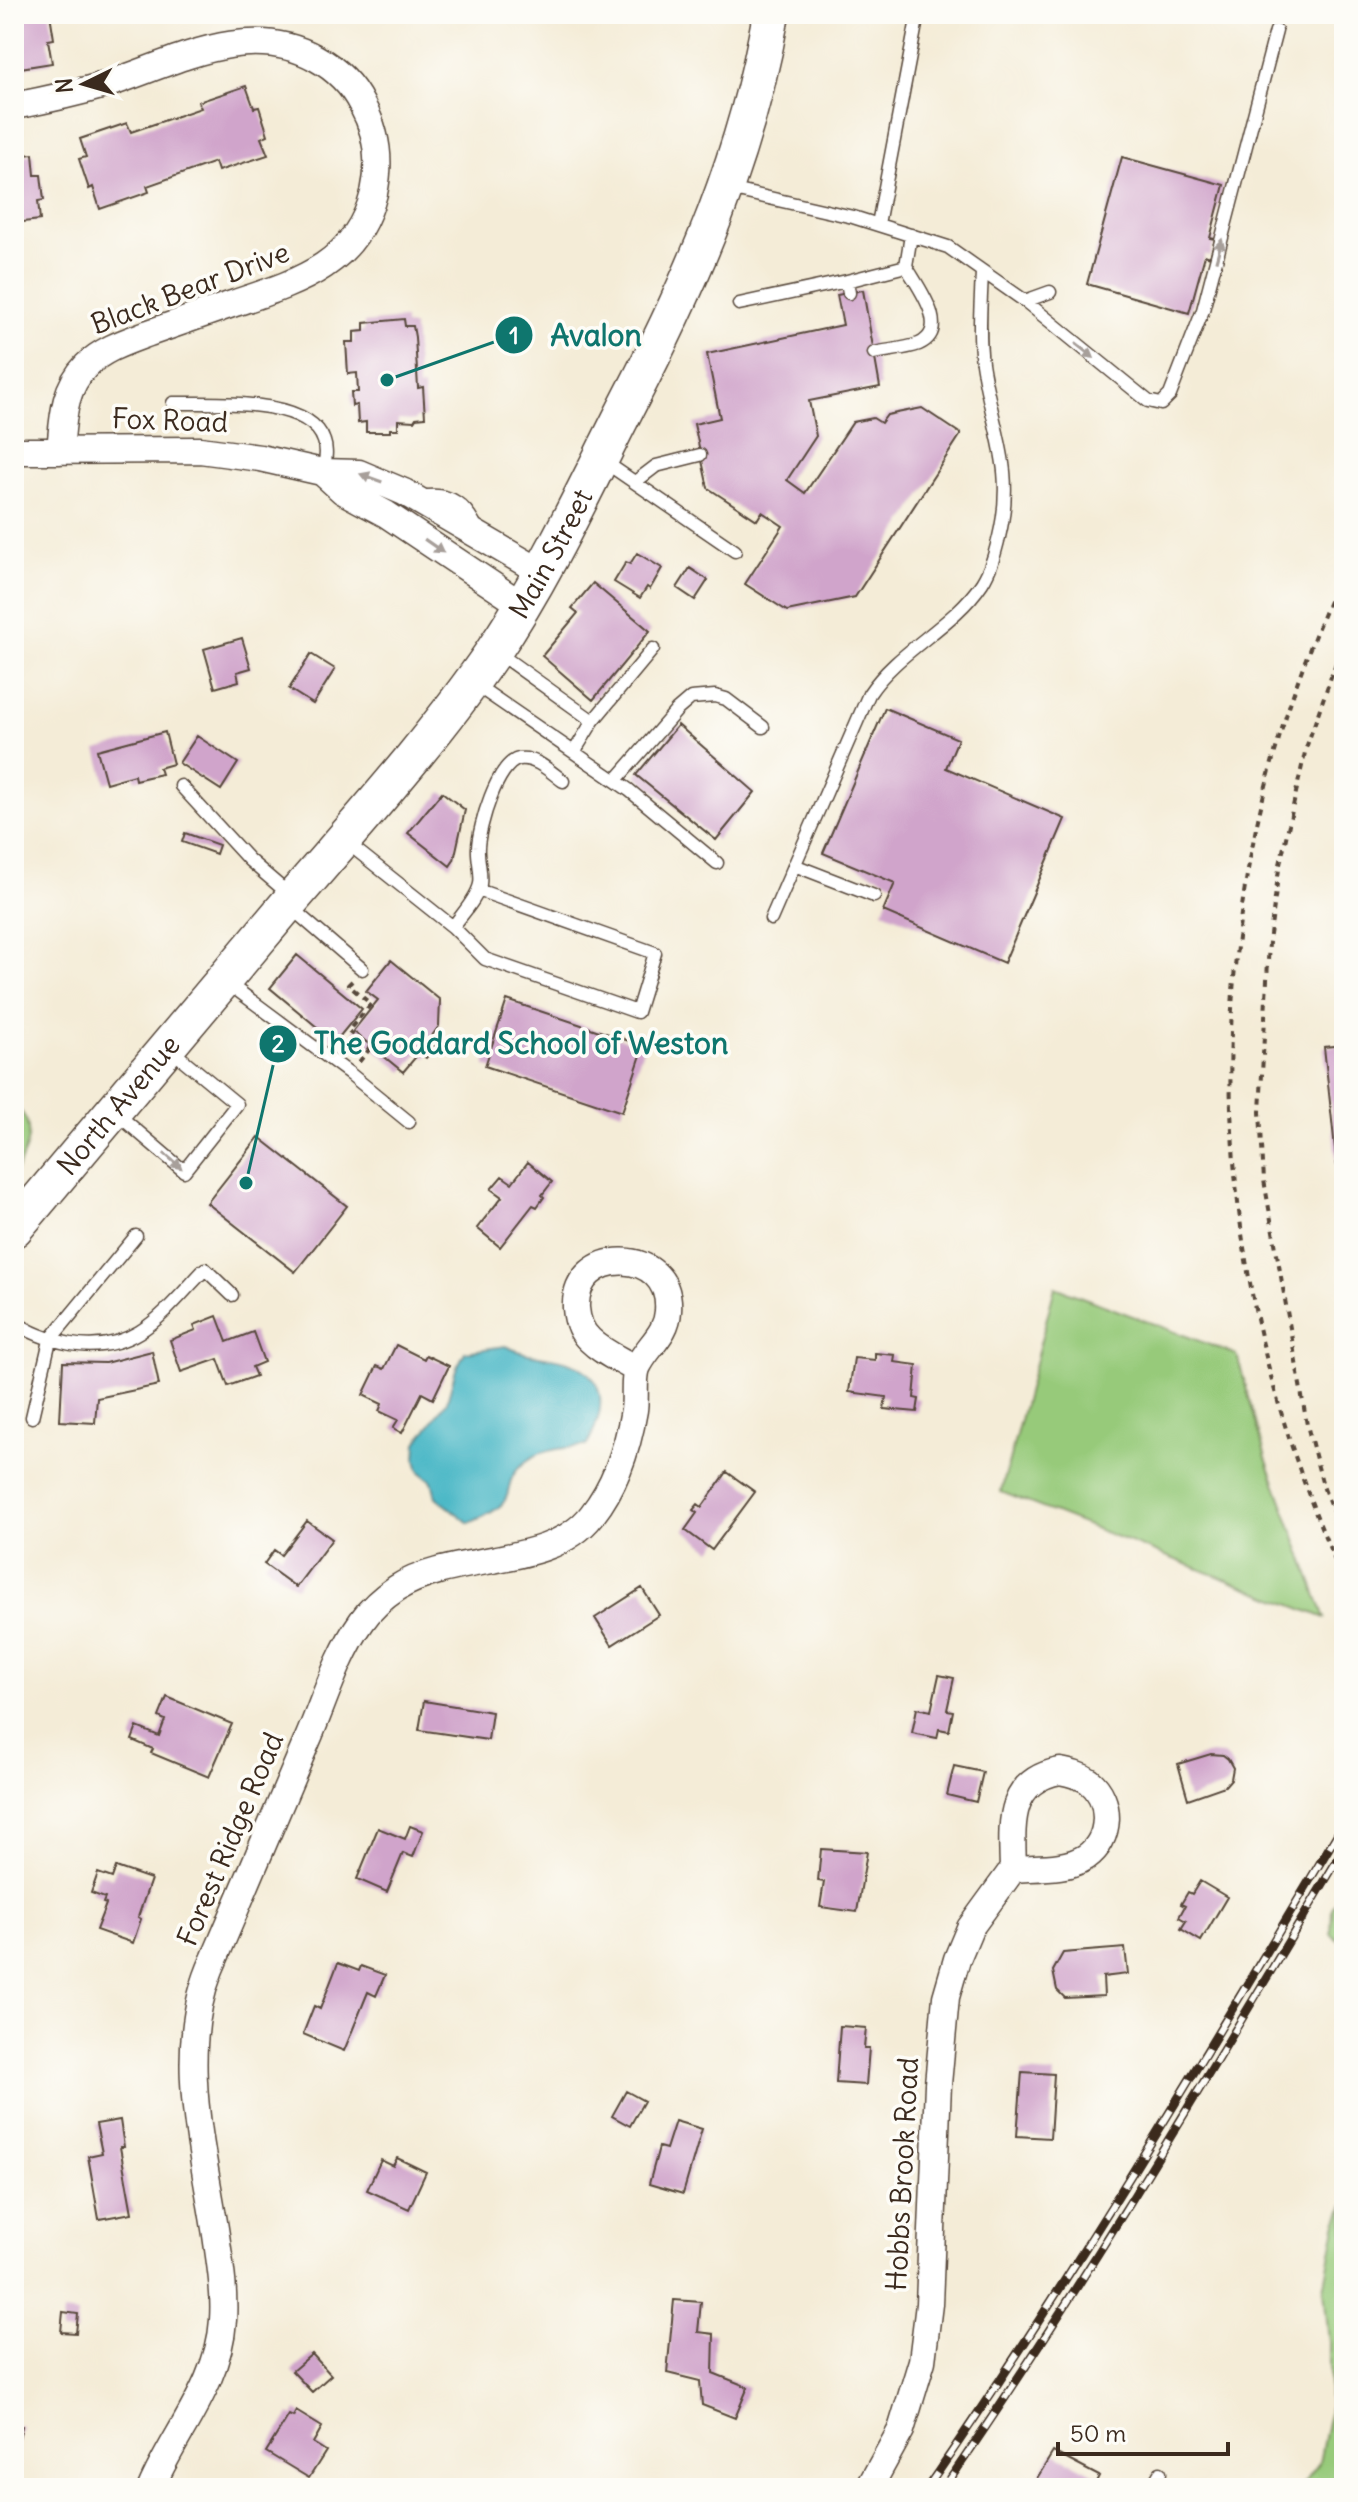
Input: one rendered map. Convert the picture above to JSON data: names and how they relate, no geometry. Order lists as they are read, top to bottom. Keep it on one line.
{"streets":{"main road":["Main Street","North Avenue"],"street":["Black Bear Drive","Fox Road","Forest Ridge Road","Hobbs Brook Road"]},"crossings":[["Black Bear Drive","Fox Road"],["Fox Road","Main Street"],["Main Street","North Avenue"]],"places":["Avalon","The Goddard School of Weston"],"scale_bar":"50 m","north":"left"}
